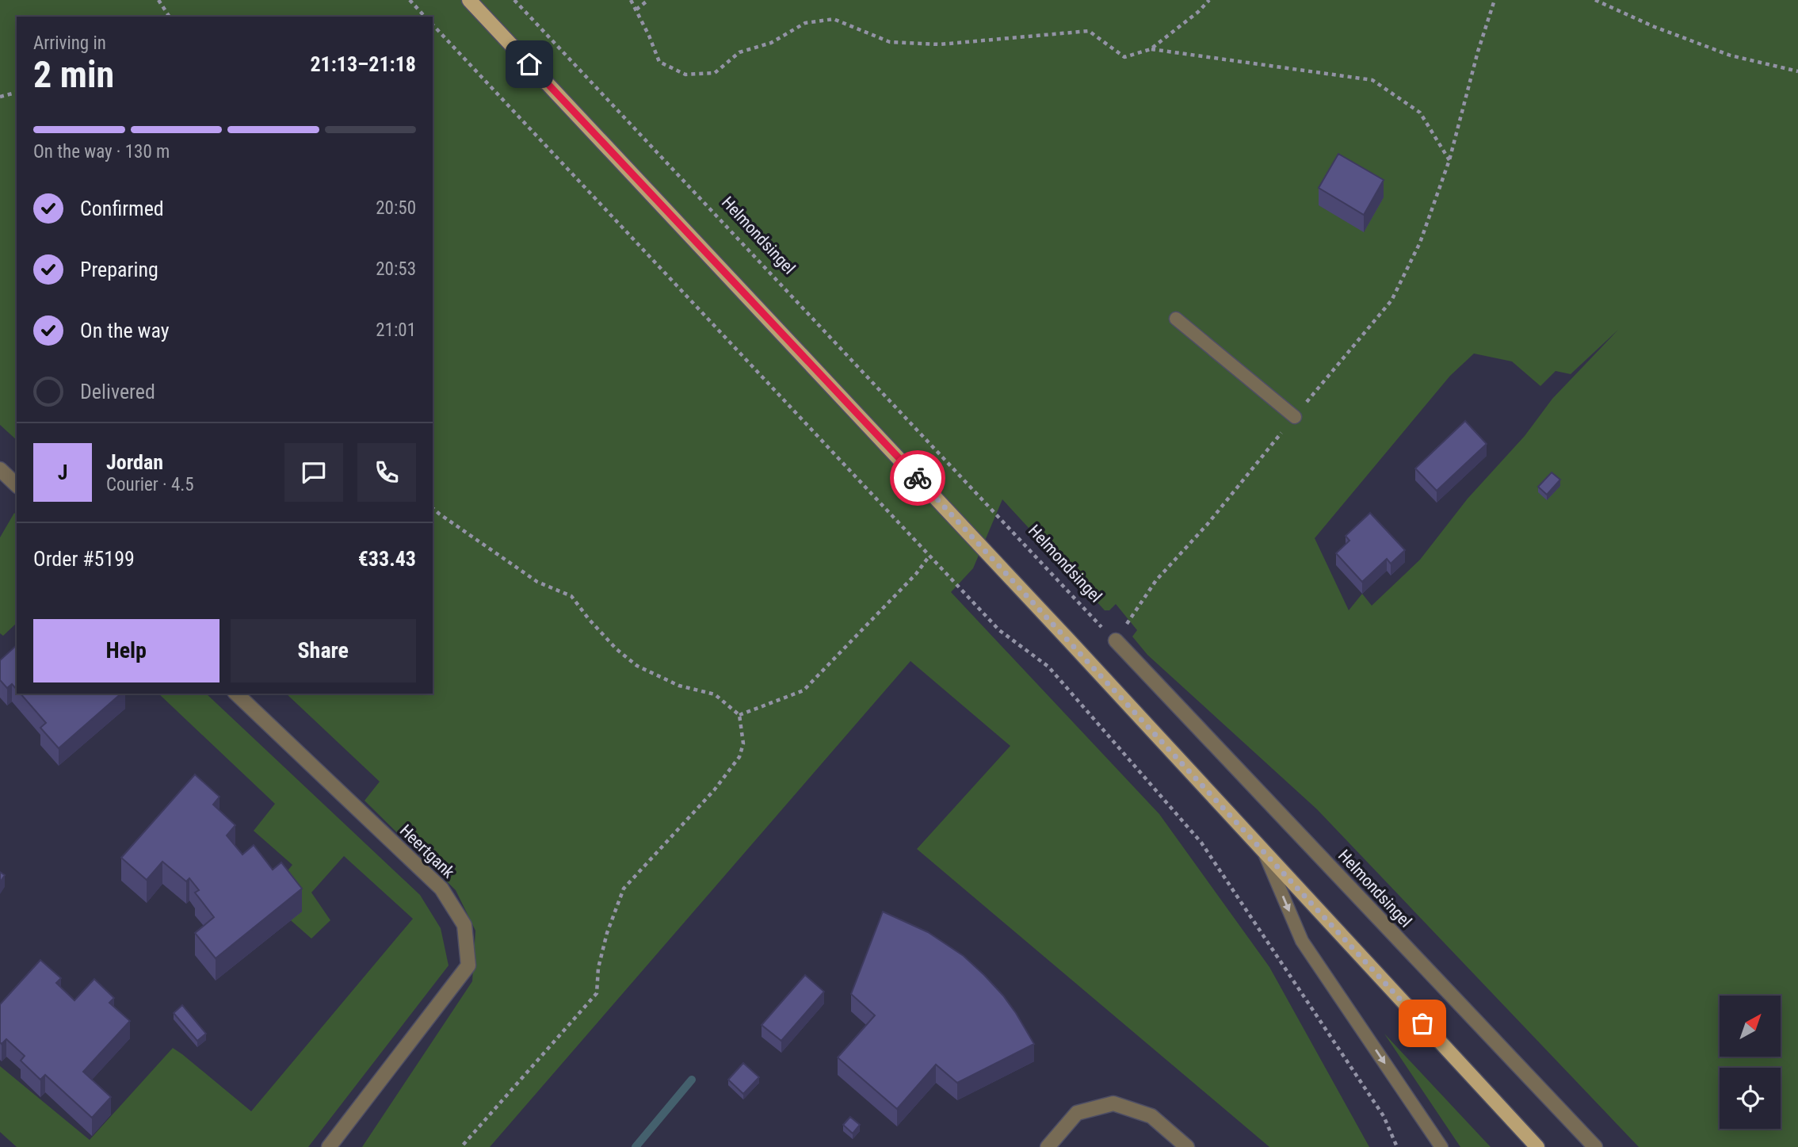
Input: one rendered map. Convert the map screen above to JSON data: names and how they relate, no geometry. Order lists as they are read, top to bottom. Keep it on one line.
{"streets":{"street":["Helmondsingel","Heertgank"]},"north":"top right","page":{"heading":["2 min","Arriving in","21:13–21:18"],"panel":["Jordan","Courier · 4.5","Order #5199","€33.43"],"bar":"On the way · 130 m","list":[["Confirmed","20:50"],["Preparing","20:53"],["On the way","21:01"],"Delivered"],"round":"J","buttons":["Help","Share"]}}
